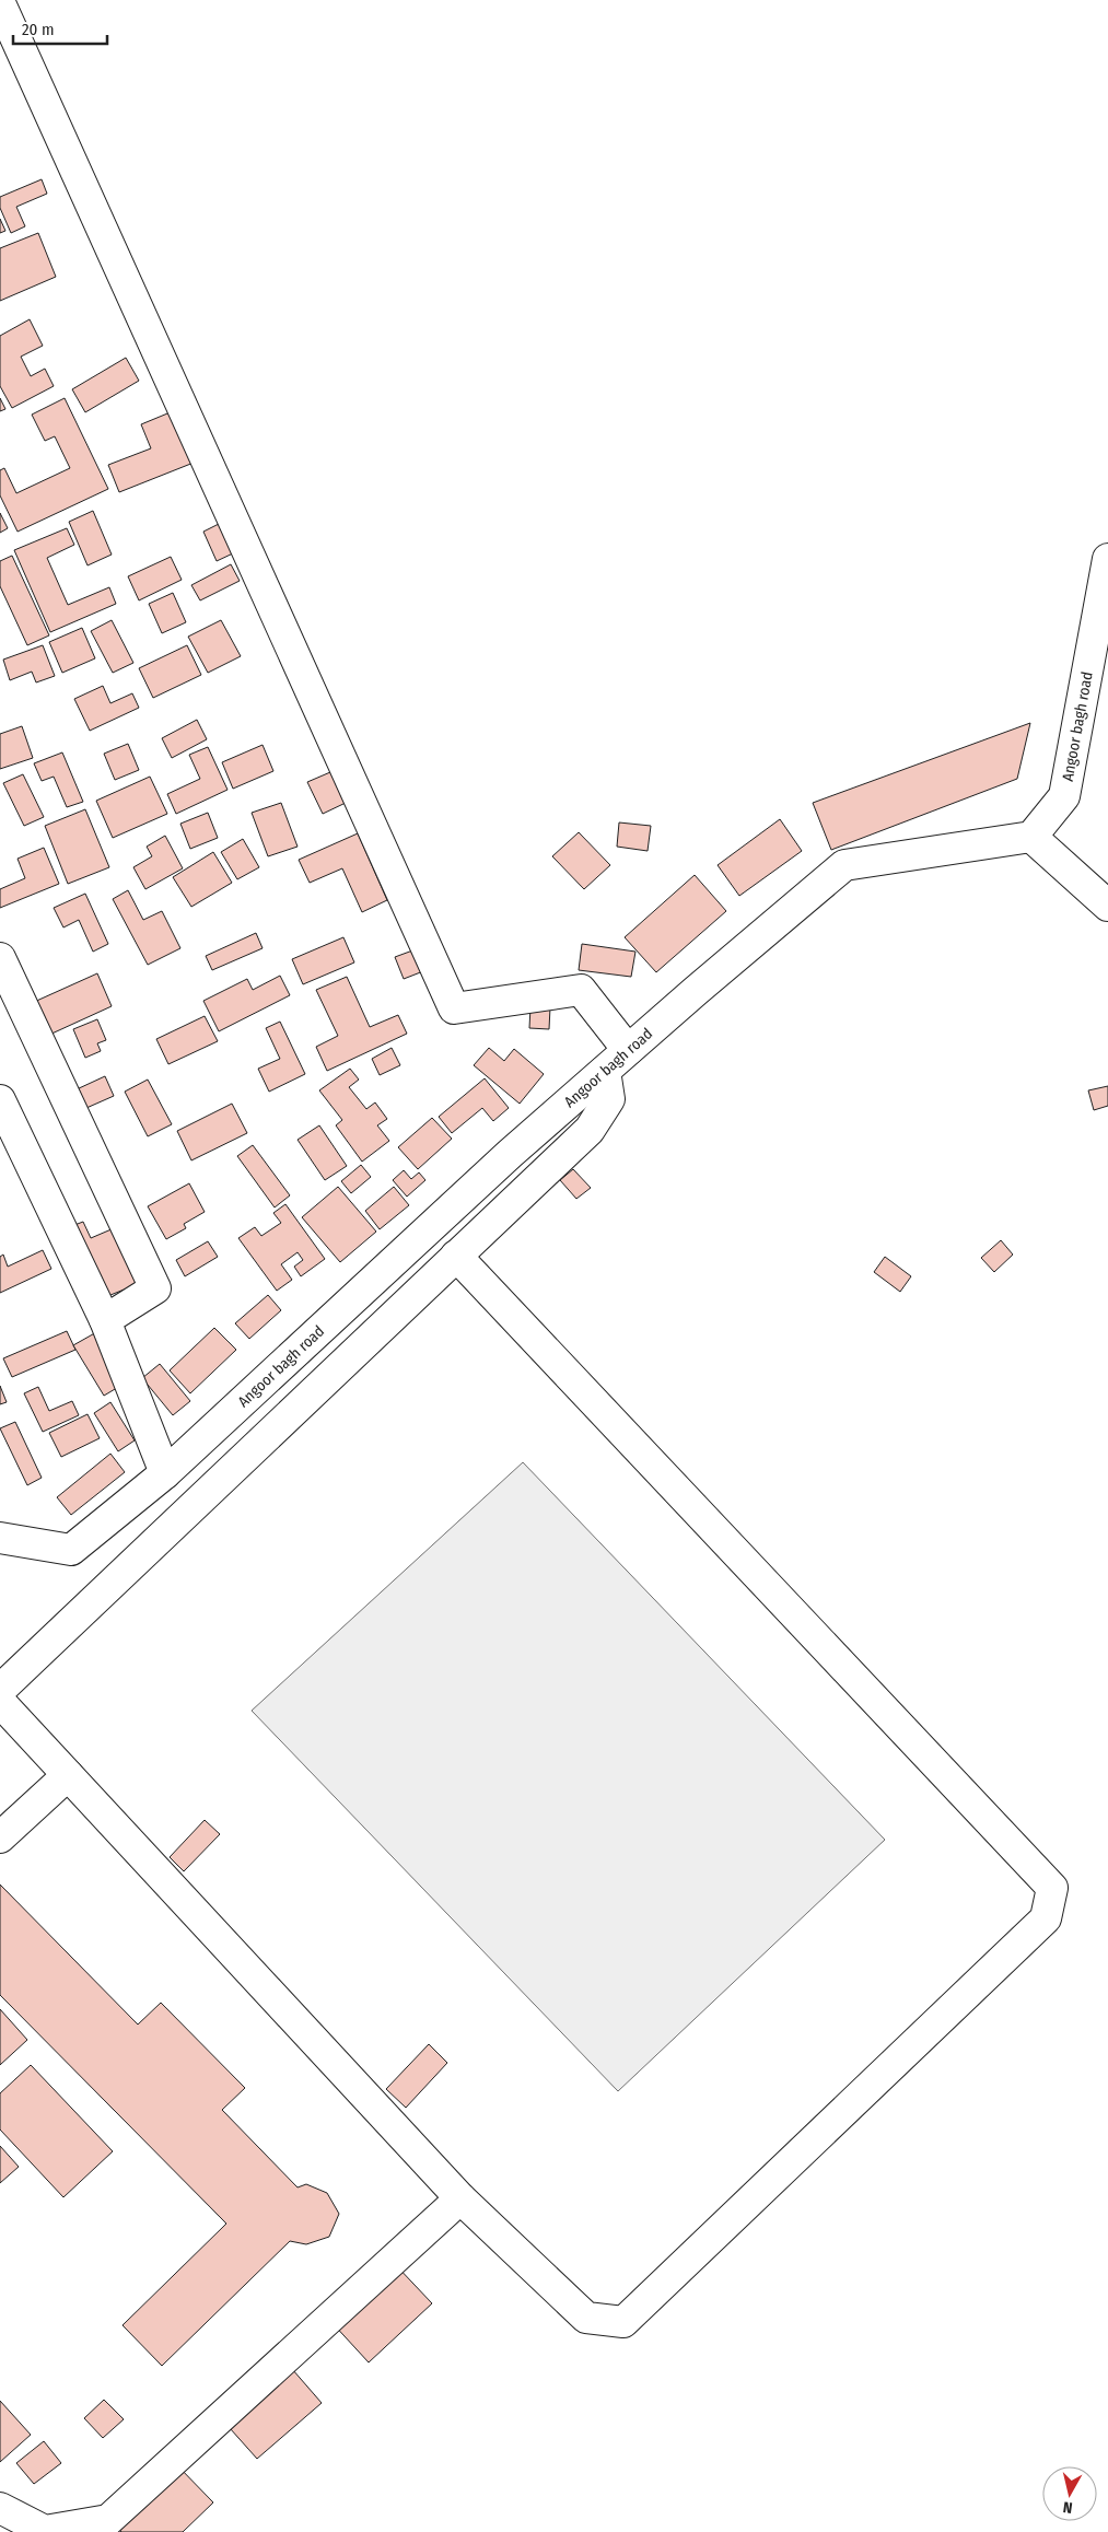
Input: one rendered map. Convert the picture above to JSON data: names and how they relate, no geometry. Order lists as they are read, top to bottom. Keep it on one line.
{"streets":{"street":["Angoor bagh road"]},"scale_bar":"20 m","north":"bottom"}
